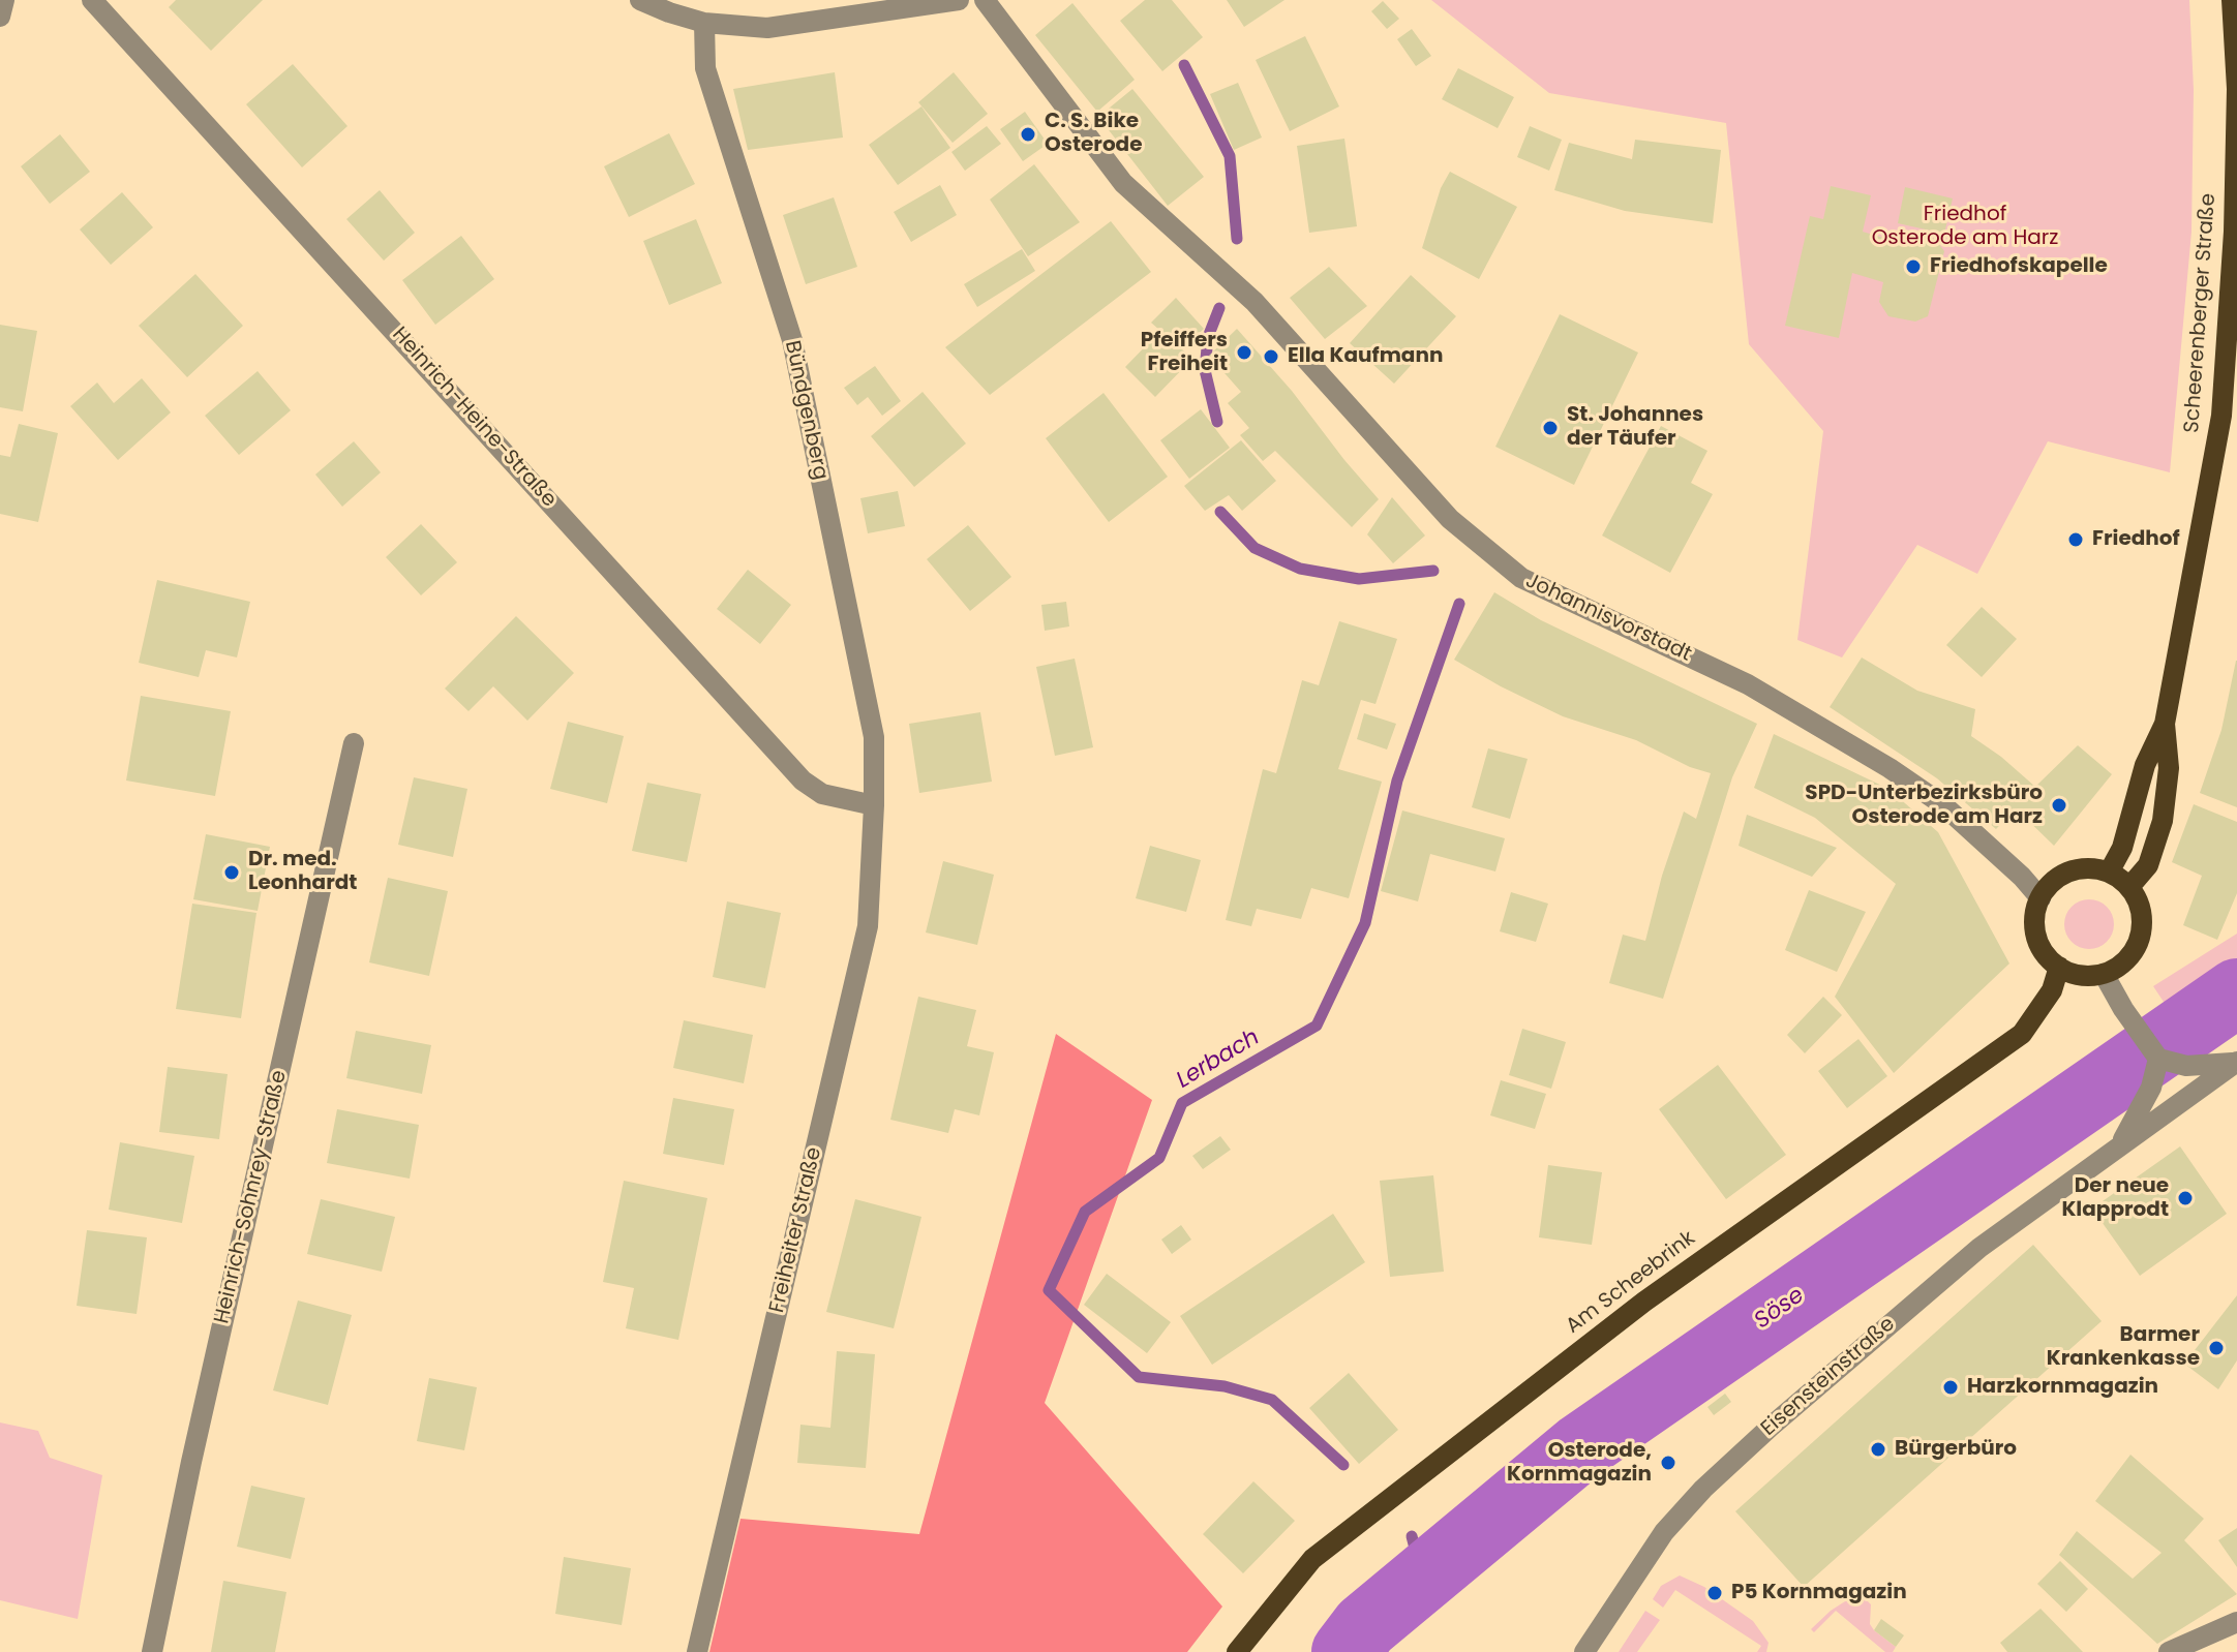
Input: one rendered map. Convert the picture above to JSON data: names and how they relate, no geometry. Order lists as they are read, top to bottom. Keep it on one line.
{"streets":{"main road":["Scheerenberger Straße","Am Scheebrink"],"street":["Bündgenberg","Heinrich-Heine-Straße","Johannisvorstadt","Heinrich-Sohnrey-Straße","Freiheiter Straße","Eisensteinstraße"]},"crossings":[["Scheerenberger Straße","Johannisvorstadt"],["Scheerenberger Straße","Am Scheebrink"],["Bündgenberg","Heinrich-Heine-Straße"],["Bündgenberg","Freiheiter Straße"],["Heinrich-Heine-Straße","Freiheiter Straße"],["Johannisvorstadt","Am Scheebrink"]],"water":["Lerbach","Söse"],"parks":["Friedhof Osterode am Harz"],"places":["C. S. Bike Osterode","Friedhofskapelle","Pfeiffers Freiheit","Ella Kaufmann","St. Johannes der Täufer","Friedhof","SPD-Unterbezirksbüro Osterode am Harz","Dr. med. Leonhardt","Der neue Klapprodt","Barmer Krankenkasse","Harzkornmagazin","Bürgerbüro","Osterode, Kornmagazin","P5 Kornmagazin"]}
